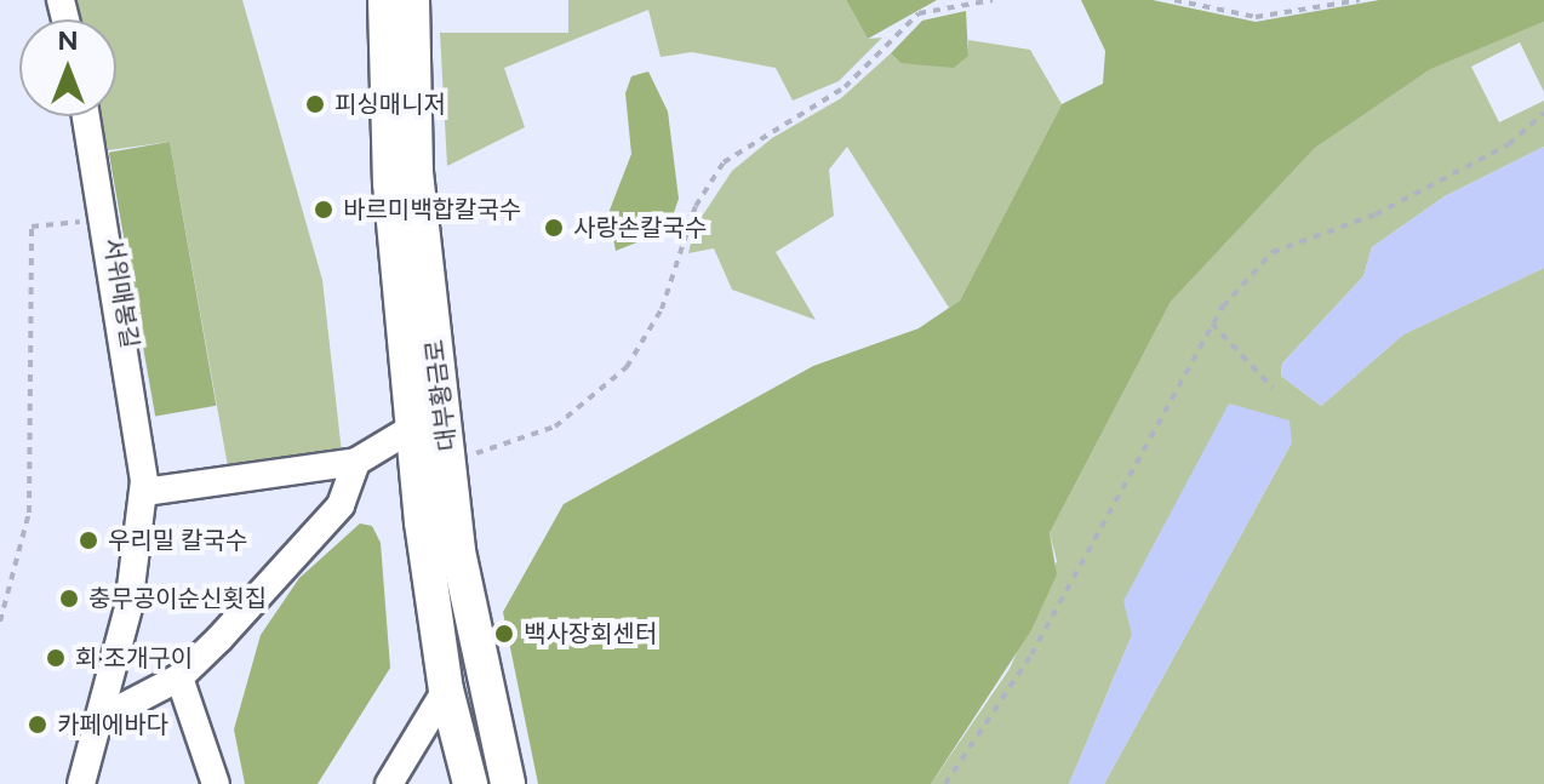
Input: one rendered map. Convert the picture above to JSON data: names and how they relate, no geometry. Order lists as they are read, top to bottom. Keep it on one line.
{"streets":{"main road":["대부황금로"],"lane":["서위매봉길"]},"places":["피싱매니저","바르미백합칼국수","사랑손칼국수","우리밀 칼국수","충무공이순신횟집","백사장회센터","회·조개구이","카페에바다"],"north":"top"}
